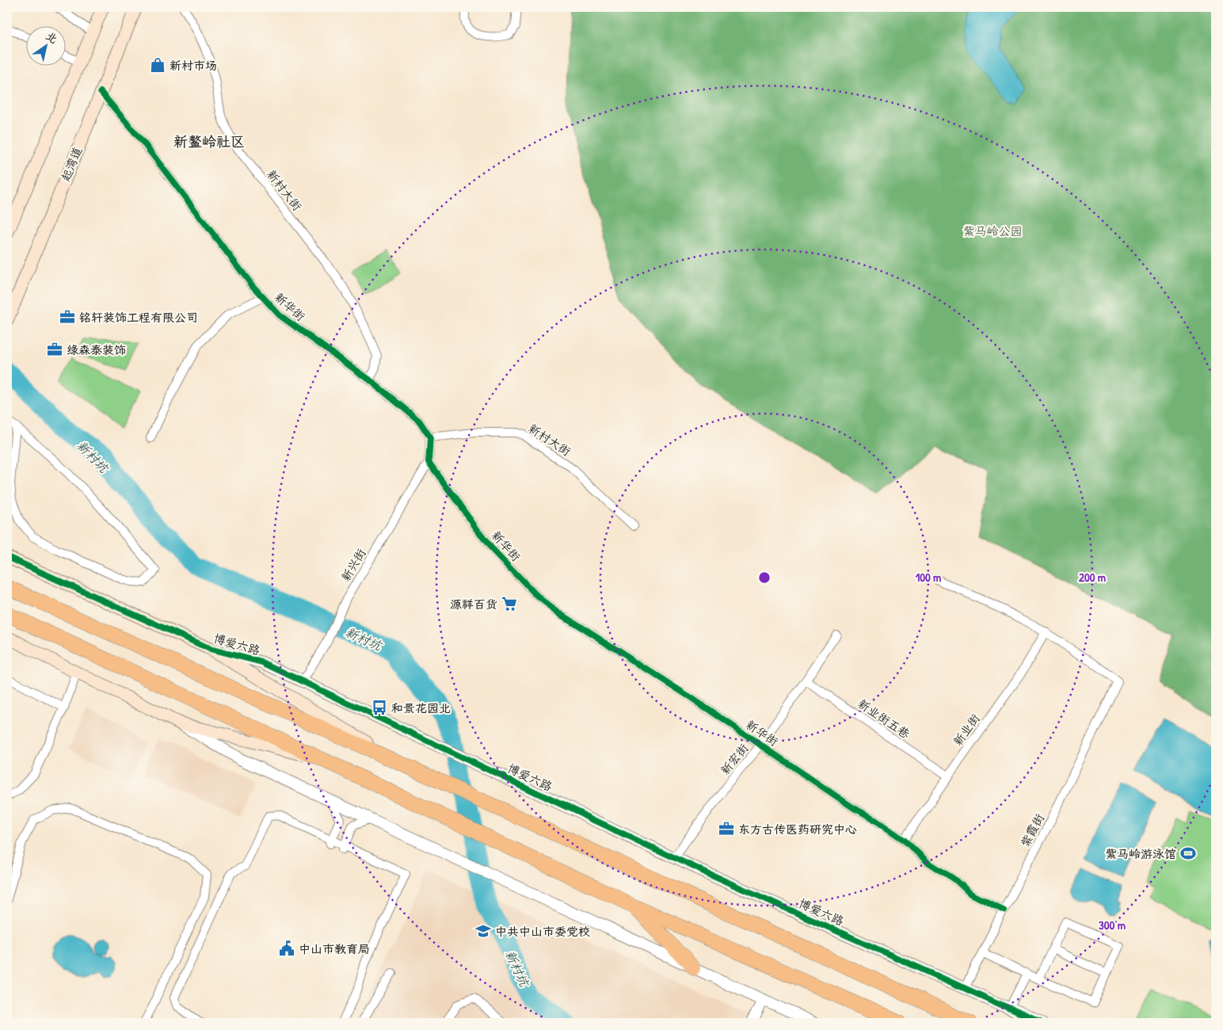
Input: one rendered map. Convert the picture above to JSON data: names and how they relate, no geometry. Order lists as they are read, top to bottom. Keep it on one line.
{"streets":{"main road":["起湾道","博爱六路"],"street":["新村大街","新华街","新兴街","新业街五巷","新业街","新宏街","紫霞街"]},"crossings":[["起湾道","新华街"],["新村大街","新华街"],["新华街","新兴街"],["新华街","新业街"],["新华街","新宏街"],["新华街","紫霞街"],["新兴街","博爱六路"],["博爱六路","新宏街"],["博爱六路","紫霞街"],["新业街五巷","新业街"],["新业街五巷","新宏街"],["新业街","紫霞街"]],"districts":["新鳌岭社区"],"water":["新村坑"],"parks":["紫马岭公园"],"places":{"shop":["新村市场"],"office":["铭轩装饰工程有限公司","绿森泰装饰","东方古传医药研究中心"],"supermarket":["源祥百货"],"bus stop":["和景花园北"],"sports":["紫马岭游泳馆"],"school or university":["中共中山市委党校"],"public building":["中山市教育局"]},"north":"top right","rings":["100 m","200 m","300 m"]}
